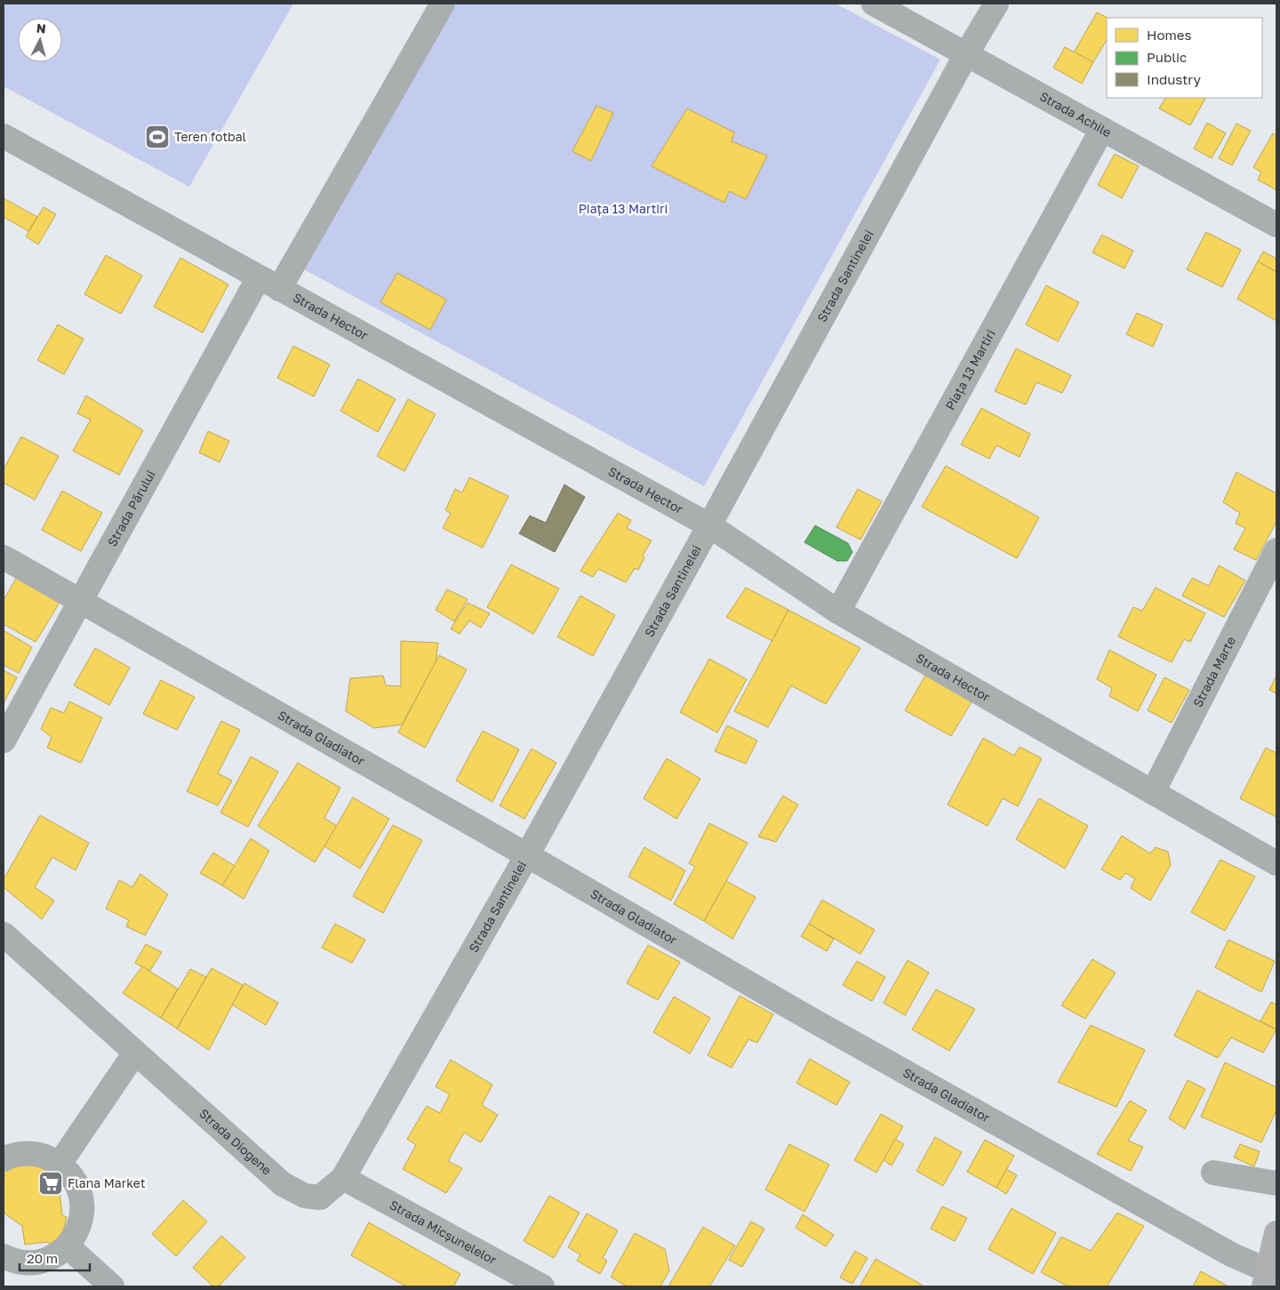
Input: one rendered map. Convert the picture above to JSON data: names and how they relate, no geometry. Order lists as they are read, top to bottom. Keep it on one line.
{"streets":{"street":["Strada Achile","Strada Santinelei","Strada Hector","Piața 13 Martiri","Strada Părului","Strada Marte","Strada Gladiator","Strada Diogene","Strada Micșunelelor"]},"crossings":[["Strada Achile","Strada Santinelei"],["Strada Achile","Piața 13 Martiri"],["Strada Santinelei","Strada Hector"],["Strada Santinelei","Strada Gladiator"],["Strada Santinelei","Strada Diogene"],["Strada Santinelei","Strada Micșunelelor"],["Strada Hector","Piața 13 Martiri"],["Strada Hector","Strada Părului"],["Strada Hector","Strada Marte"],["Strada Părului","Strada Gladiator"],["Strada Diogene","Strada Micșunelelor"]],"parks":["Piața 13 Martiri"],"places":{"sports":["Teren fotbal"],"supermarket":["Flana Market"]},"legend":["Homes","Public","Industry"],"scale_bar":"20 m","north":"top"}
